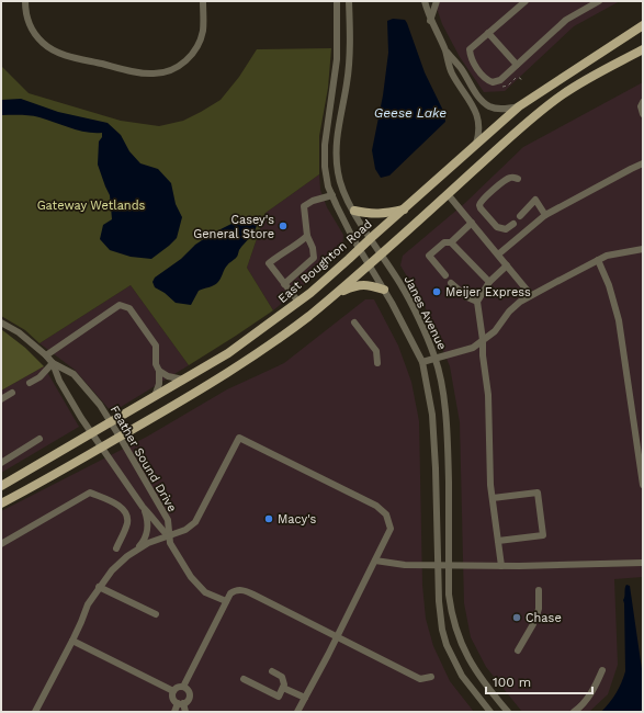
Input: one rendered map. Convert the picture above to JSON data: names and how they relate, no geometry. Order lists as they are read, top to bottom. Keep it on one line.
{"streets":{"main road":["East Boughton Road"],"street":["Janes Avenue","Feather Sound Drive"]},"crossings":[["East Boughton Road","Janes Avenue"],["East Boughton Road","Feather Sound Drive"]],"water":["Geese Lake"],"parks":["Gateway Wetlands"],"places":["Casey's General Store","Meijer Express","Macy's","Chase"],"scale_bar":"100 m"}
